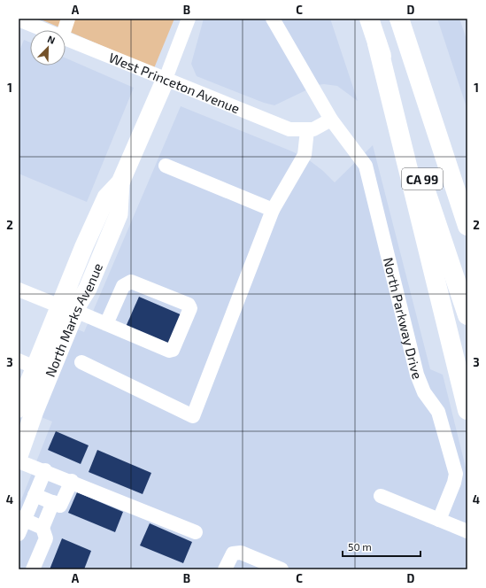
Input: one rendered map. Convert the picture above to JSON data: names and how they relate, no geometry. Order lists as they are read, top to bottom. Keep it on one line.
{"streets":{"highway":["CA 99"],"main road":["North Marks Avenue"],"street":["West Princeton Avenue","North Parkway Drive"]},"crossings":[["West Princeton Avenue","North Parkway Drive"],["West Princeton Avenue","North Marks Avenue"]],"scale_bar":"50 m","north":"top right","grid":{"columns":["A","B","C","D"],"rows":["1","2","3","4"]}}
